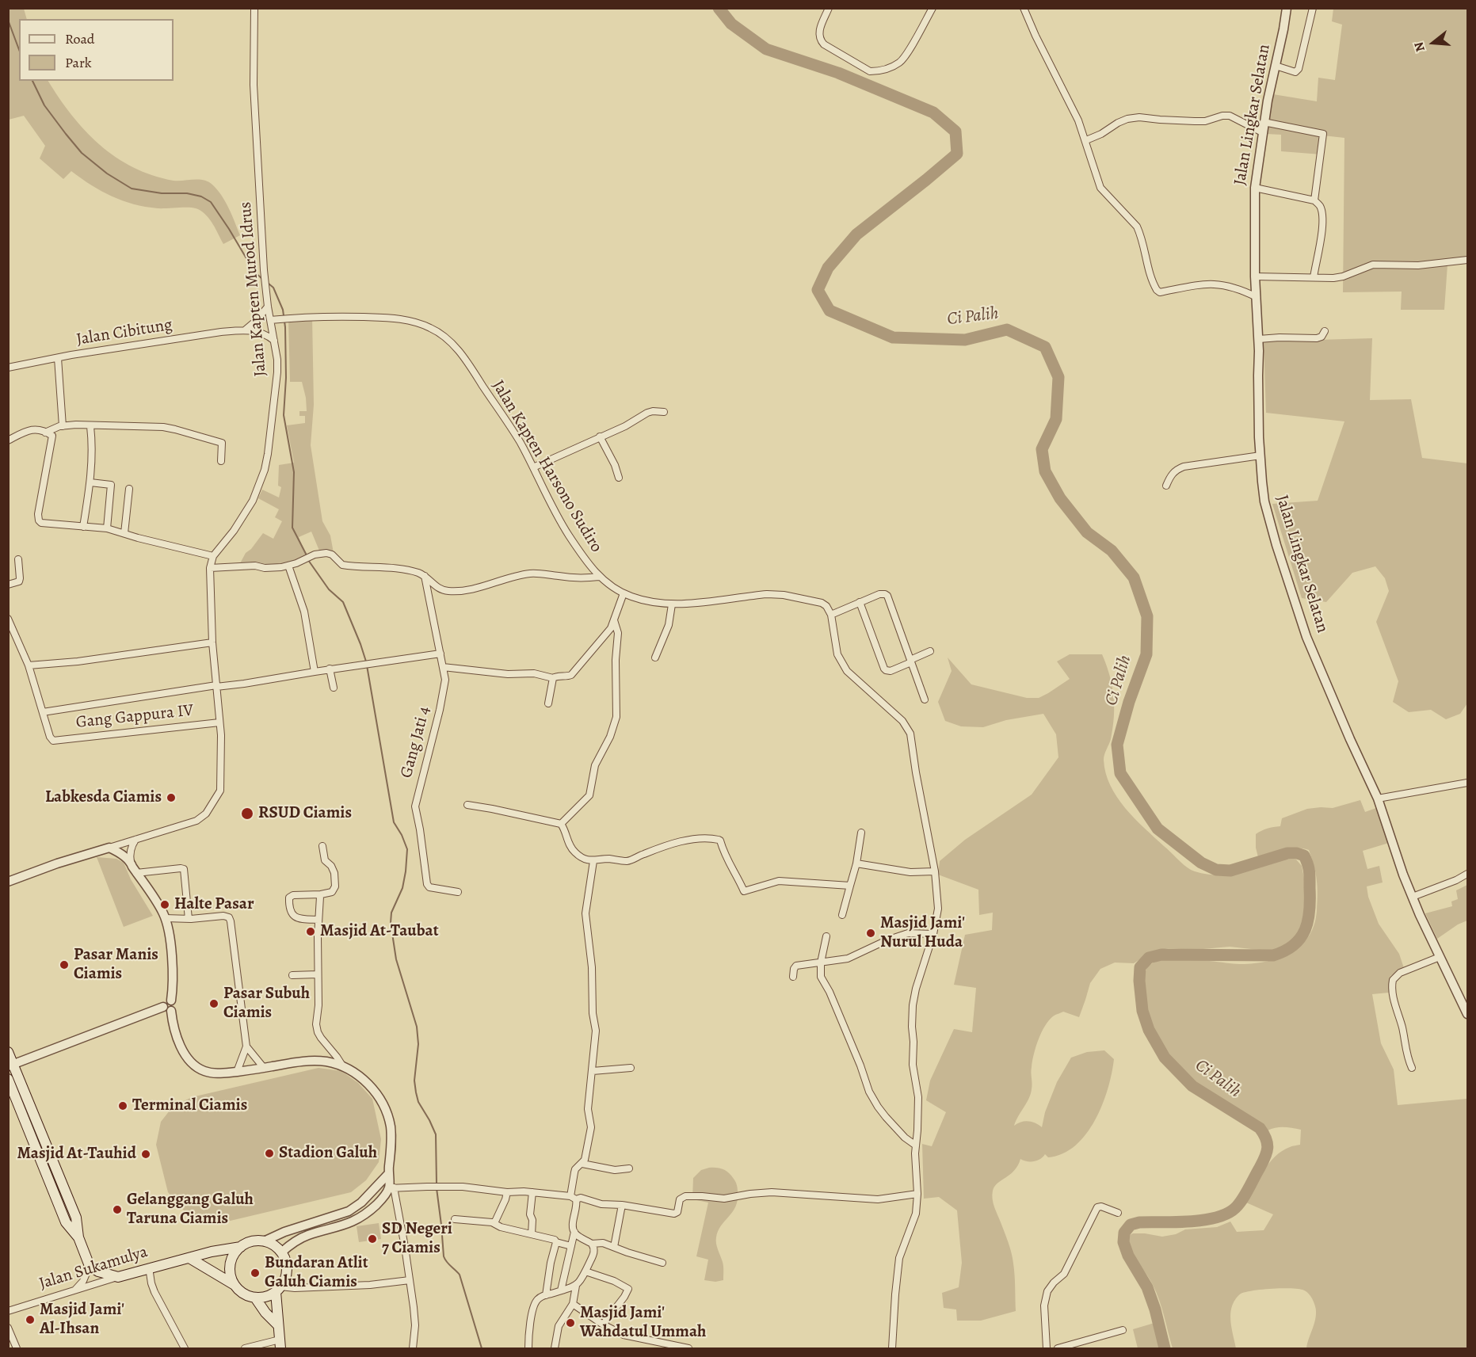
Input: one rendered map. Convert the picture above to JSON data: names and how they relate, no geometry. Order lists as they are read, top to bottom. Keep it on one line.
{"streets":{"main road":["Jalan Sukamulya"],"street":["Jalan Lingkar Selatan","Jalan Kapten Murod Idrus","Jalan Cibitung","Jalan Kapten Harsono Sudiro","Gang Gappura IV","Gang Jati 4"]},"crossings":[["Jalan Kapten Murod Idrus","Jalan Kapten Harsono Sudiro"],["Jalan Kapten Murod Idrus","Gang Gappura IV"]],"water":["Ci Palih"],"places":["Labkesda Ciamis","RSUD Ciamis","Halte Pasar","Masjid At-Taubat","Masjid Jami' Nurul Huda","Pasar Manis Ciamis","Pasar Subuh Ciamis","Terminal Ciamis","Stadion Galuh","Masjid At-Tauhid","Gelanggang Galuh Taruna Ciamis","SD Negeri 7 Ciamis","Bundaran Atlit Galuh Ciamis","Masjid Jami' Al-Ihsan","Masjid Jami' Wahdatul Ummah"],"legend":["Road","Park"],"north":"left"}
